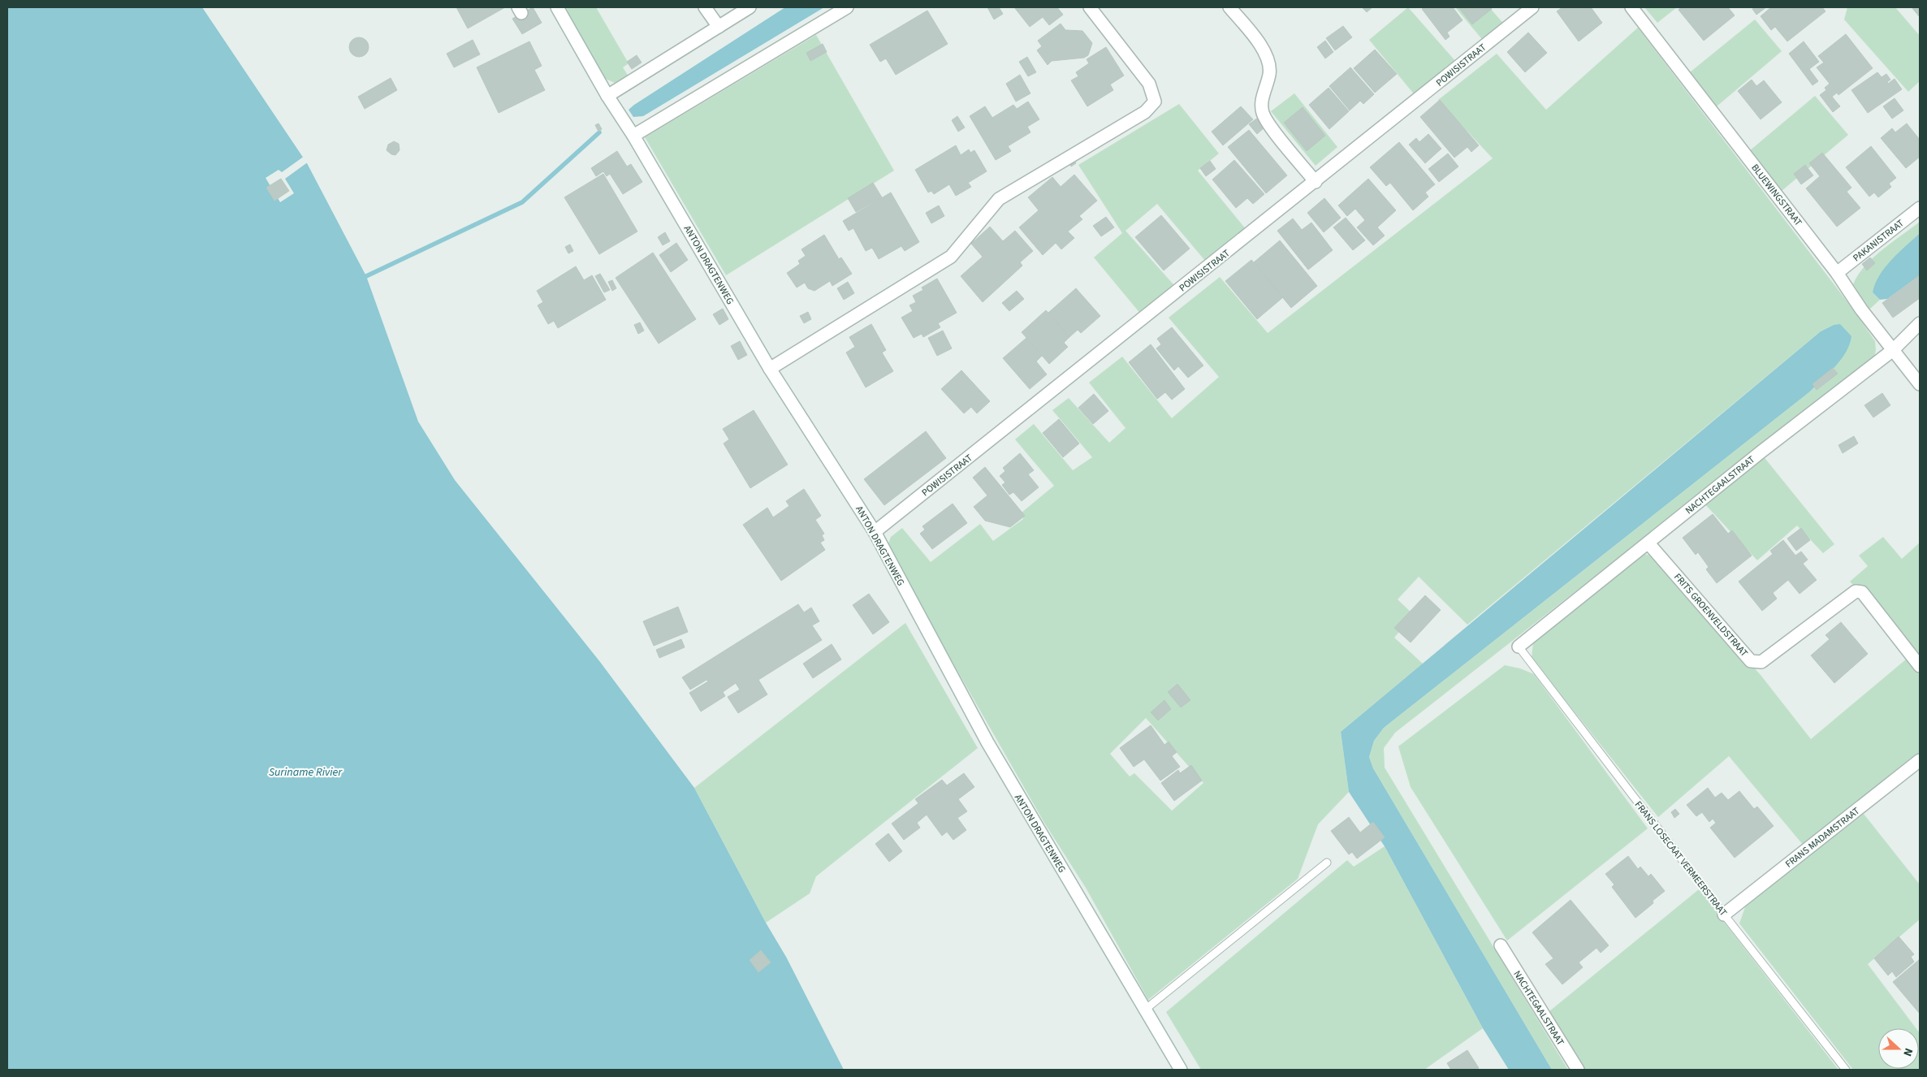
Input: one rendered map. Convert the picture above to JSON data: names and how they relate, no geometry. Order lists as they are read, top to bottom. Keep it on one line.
{"streets":{"street":["POWISISTRAAT","BLUEWINGSTRAAT","PAKANISTRAAT","ANTON DRAGTENWEG","NACHTEGAALSTRAAT","FRITS GROENVELDSTRAAT","FRANS MADAMSTRAAT"],"lane":["FRANS LOSECAAT VERMEERSTRAAT"]},"crossings":[["POWISISTRAAT","ANTON DRAGTENWEG"],["BLUEWINGSTRAAT","PAKANISTRAAT"],["BLUEWINGSTRAAT","NACHTEGAALSTRAAT"],["NACHTEGAALSTRAAT","FRITS GROENVELDSTRAAT"],["NACHTEGAALSTRAAT","FRANS LOSECAAT VERMEERSTRAAT"],["FRANS MADAMSTRAAT","FRANS LOSECAAT VERMEERSTRAAT"]],"water":["Suriname Rivier"],"north":"right"}
